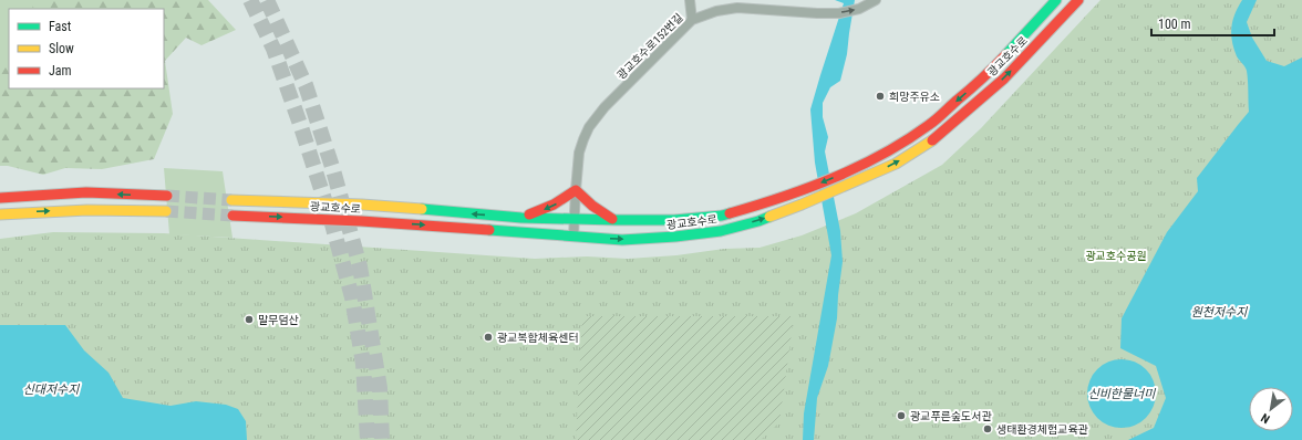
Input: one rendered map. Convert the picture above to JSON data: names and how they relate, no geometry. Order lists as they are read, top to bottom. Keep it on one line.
{"streets":{"main road":["광교호수로"],"street":["광교호수로152번길"]},"crossings":[["광교호수로152번길","광교호수로"]],"one_way":["광교호수로152번길"],"water":["원천저수지","신대저수지","신비한물너미"],"parks":["광교호수공원"],"places":["희망주유소","말무덤산","광교복합체육센터","광교푸른숲도서관","생태환경체험교육관"],"legend":["Fast","Slow","Jam"],"scale_bar":"100 m","north":"bottom left"}
